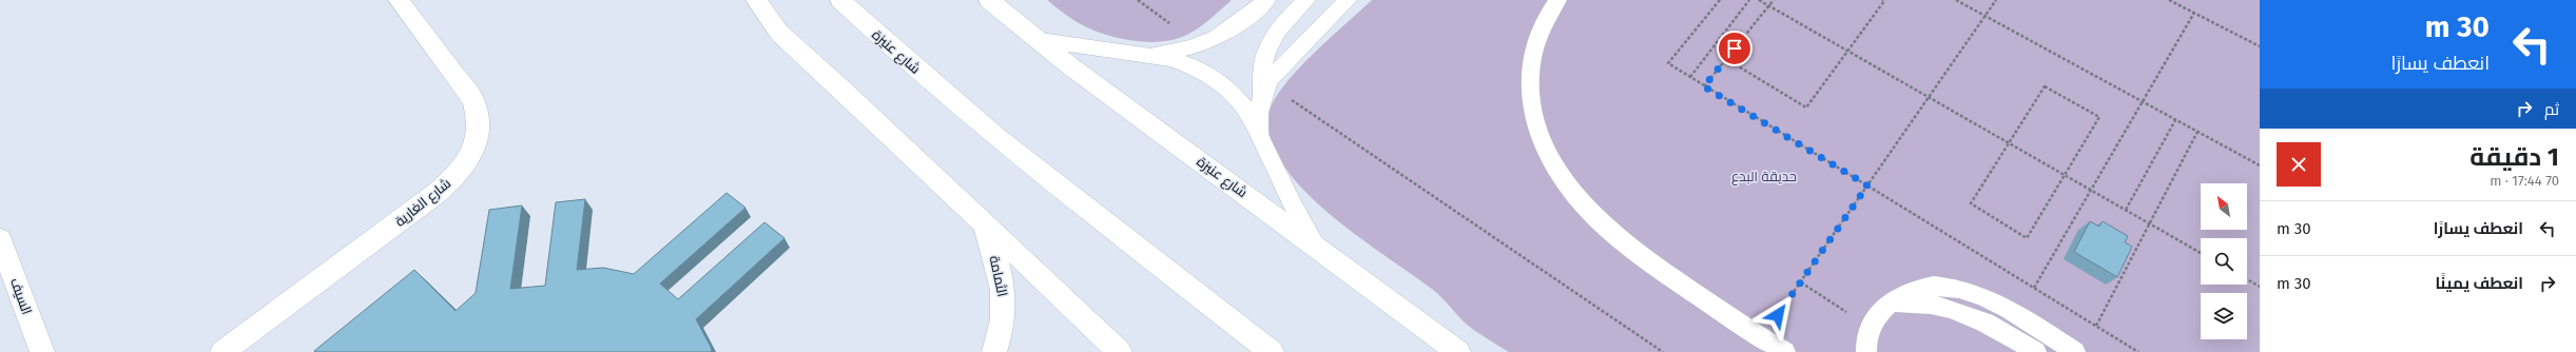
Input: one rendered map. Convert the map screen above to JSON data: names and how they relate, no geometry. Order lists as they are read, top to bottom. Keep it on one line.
{"streets":{"street":["شارع عنيزة","شارع الغارية","الثمامة","السيف"]},"parks":["حديقة البدع"],"north":"top left","page":{"turn":["30 m","انعطف يسارًا"],"then":"ثم","heading":["1 دقيقة","70 m · 17:44"],"list":[{"name":"انعطف يسارًا","value":"30 m"},{"name":"انعطف يمينًا","value":"30 m"}]}}
